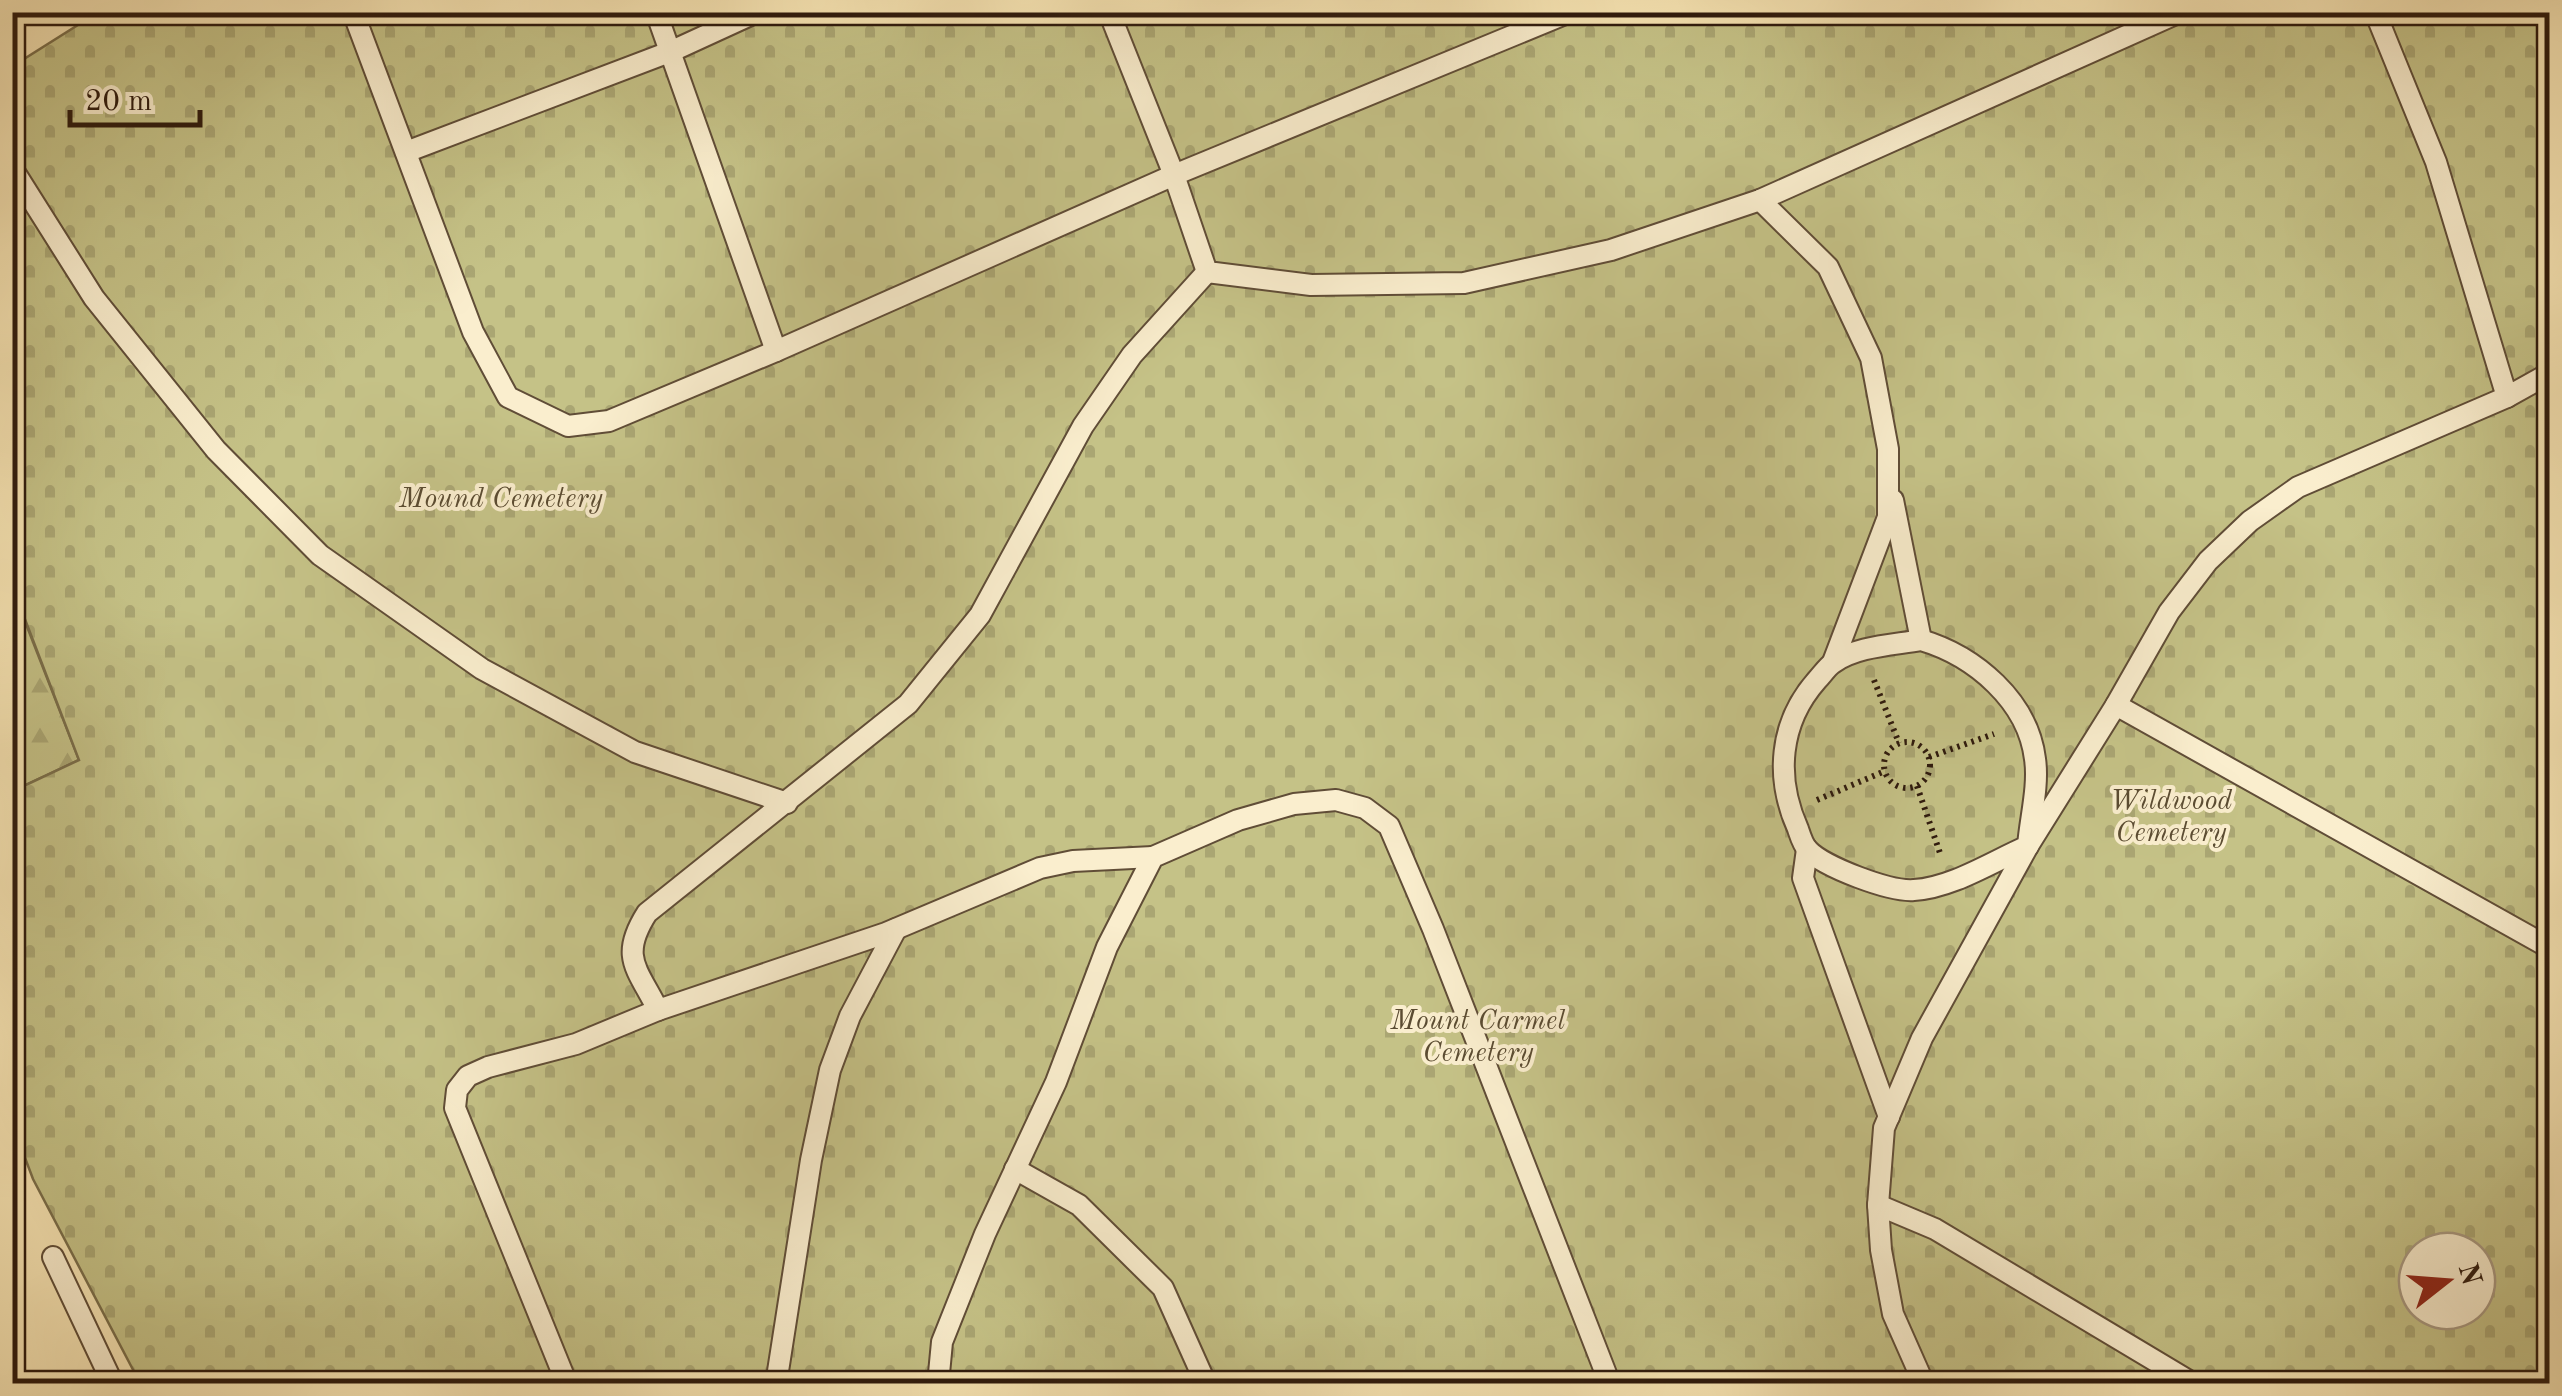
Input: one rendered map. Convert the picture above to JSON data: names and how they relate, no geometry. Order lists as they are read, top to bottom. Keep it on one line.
{"parks":["Mound Cemetery","Wildwood Cemetery","Mount Carmel Cemetery"],"scale_bar":"20 m","north":"right"}
